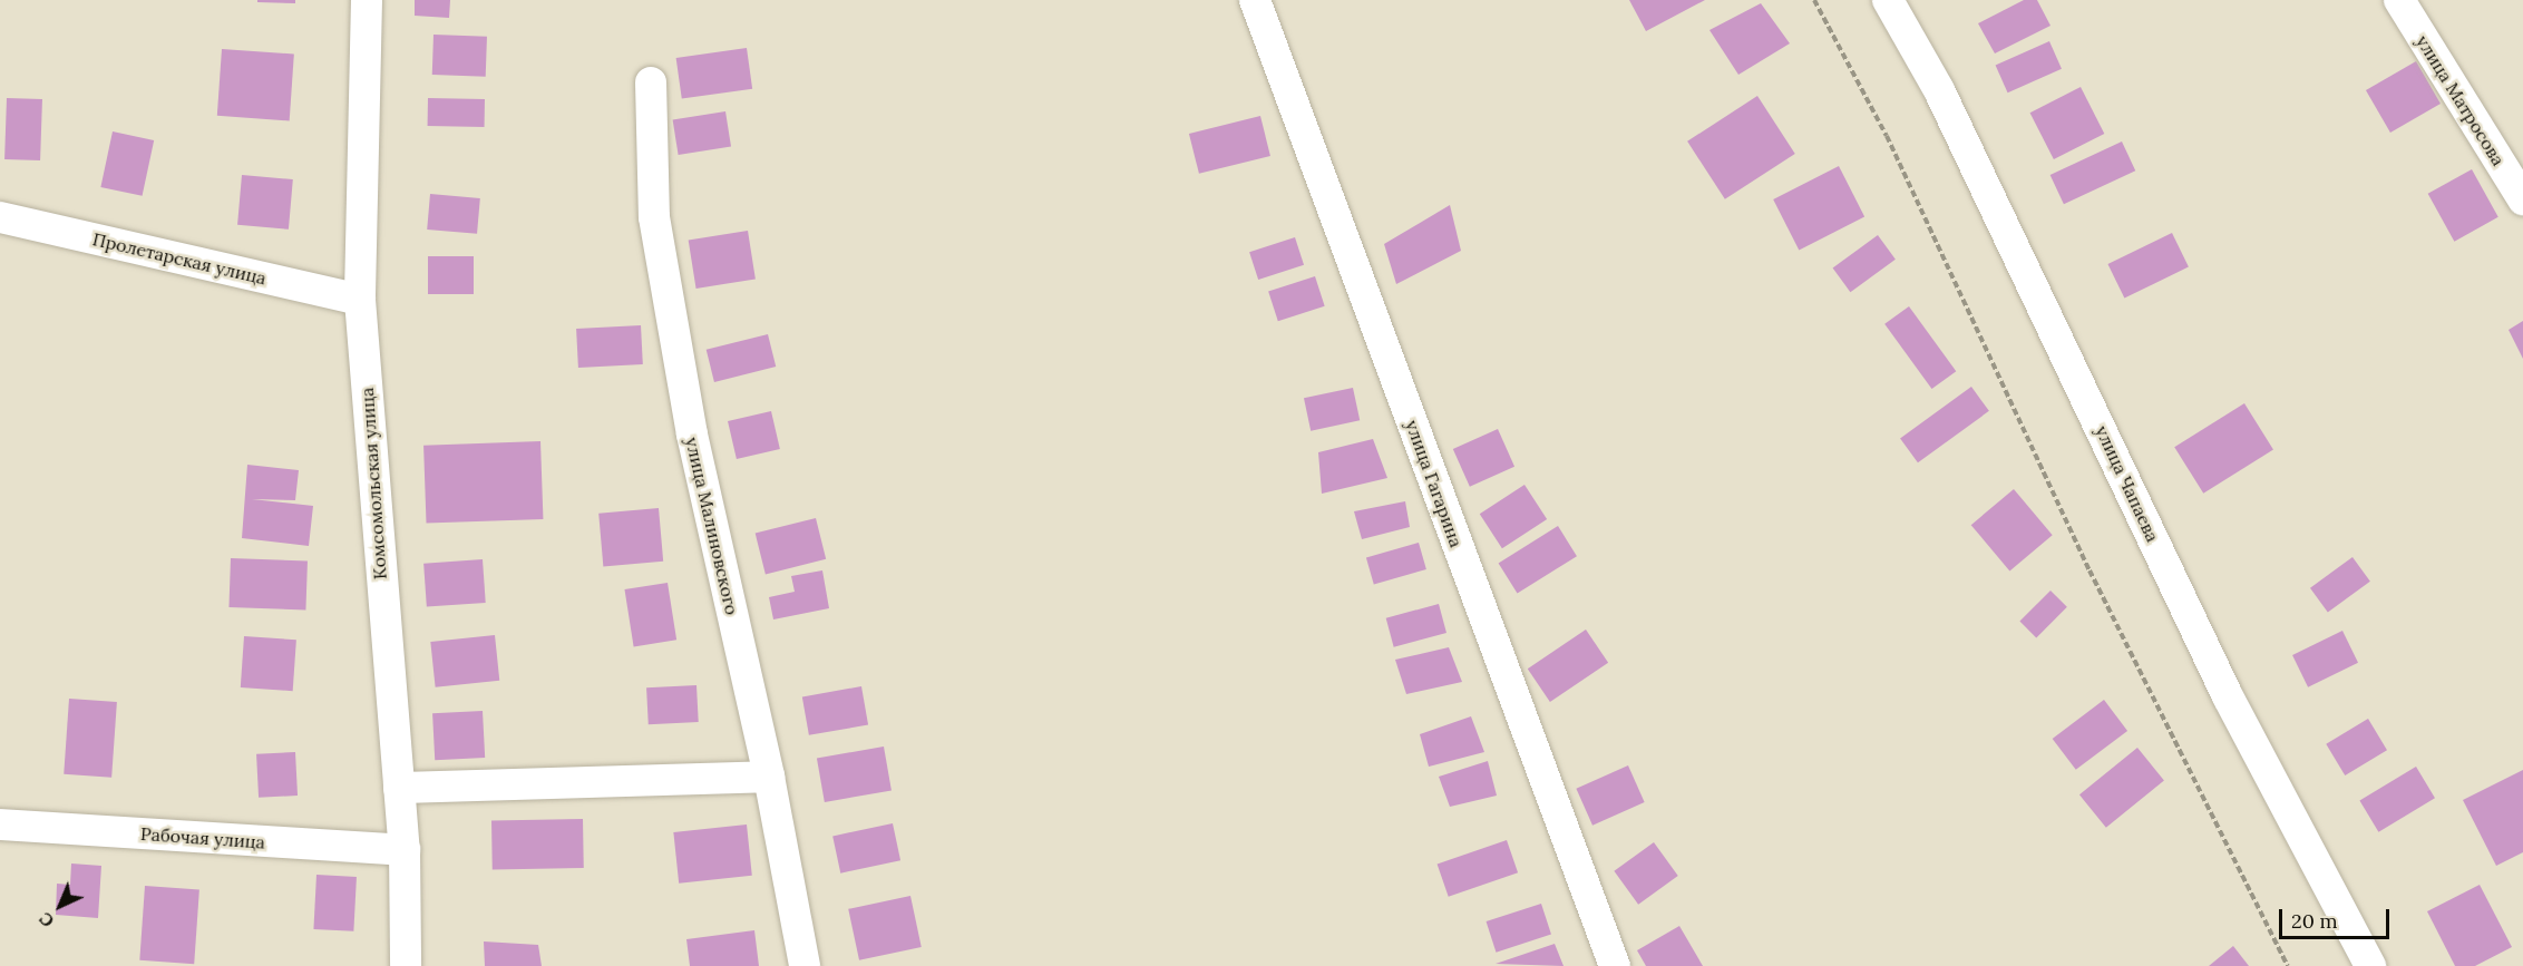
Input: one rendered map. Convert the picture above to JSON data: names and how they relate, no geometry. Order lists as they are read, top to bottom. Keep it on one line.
{"streets":{"street":["улица Матросова","Пролетарская улица","Комсомольская улица","улица Гагарина","улица Чапаева","улица Малиновского","Рабочая улица"]},"crossings":[["Пролетарская улица","Комсомольская улица"],["Комсомольская улица","Рабочая улица"]],"scale_bar":"20 m","north":"bottom left"}
